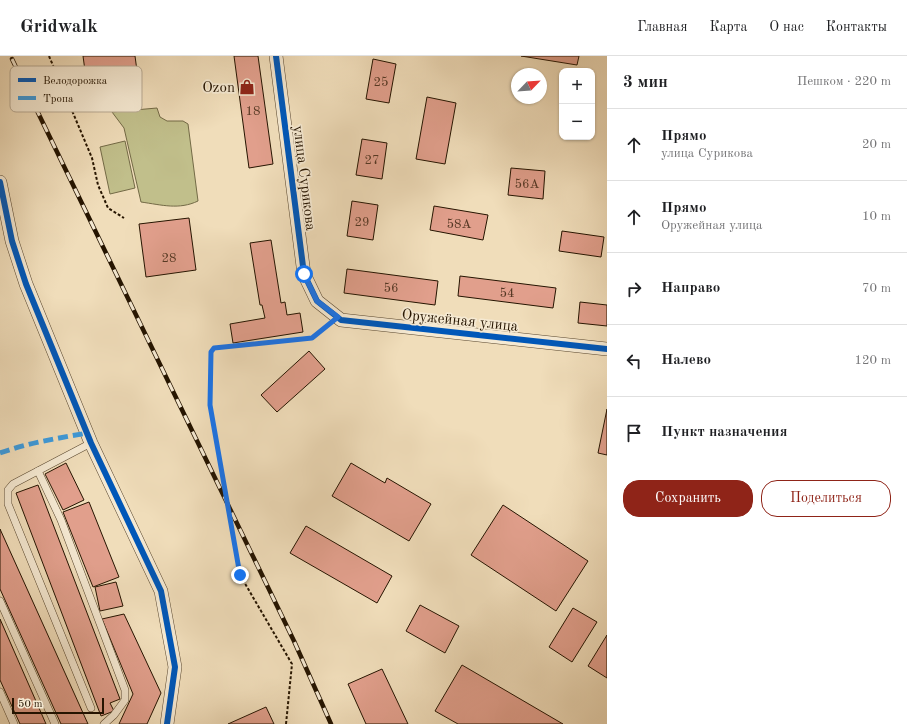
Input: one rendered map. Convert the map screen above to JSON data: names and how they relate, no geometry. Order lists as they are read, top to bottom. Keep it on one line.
{"streets":{"street":["улица Сурикова","Оружейная улица"]},"crossings":[["улица Сурикова","Оружейная улица"]],"places":{"shop":["Ozon"]},"house_numbers":["25","18","27","56А","29","58А","28","56","54"],"legend":["Велодорожка","Тропа"],"scale_bar":"50 m","north":"top right","page":{"header":"Gridwalk","nav":["Главная","Карта","О нас","Контакты"],"heading":["3 мин","Пешком · 220 m"],"map_buttons":["+","−"],"list":[["Прямо","улица Сурикова","20 m"],["Прямо","Оружейная улица","10 m"],["Направо","70 m"],["Налево","120 m"],"Пункт назначения"],"buttons":["Сохранить","Поделиться"],"scale":"50 m"}}
